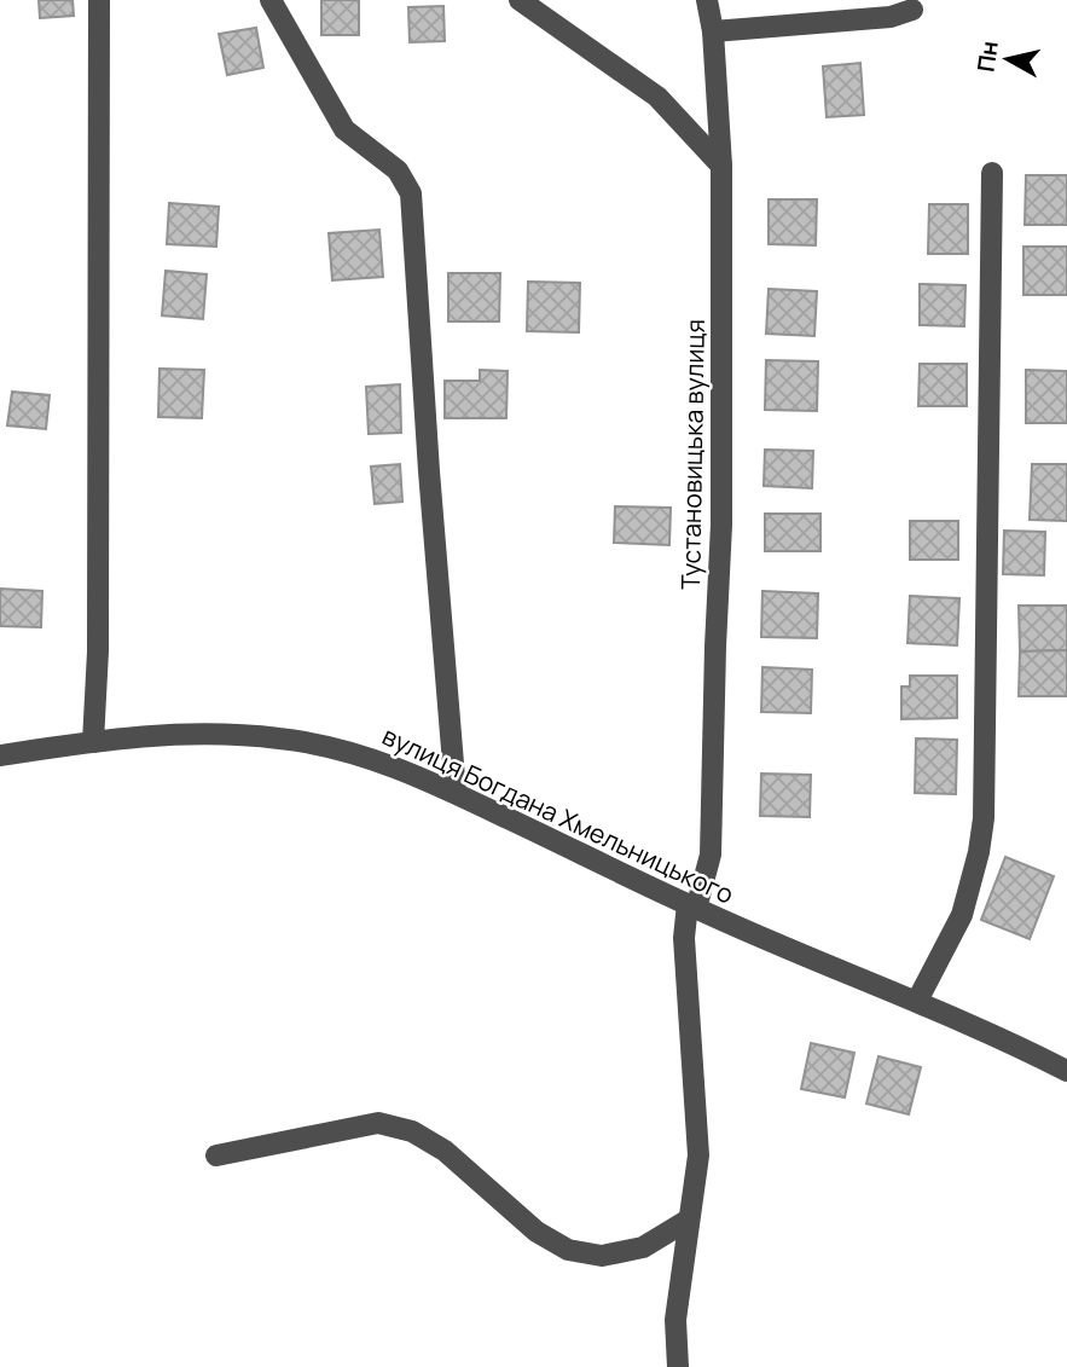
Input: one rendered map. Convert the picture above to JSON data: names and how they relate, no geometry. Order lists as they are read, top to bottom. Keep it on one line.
{"streets":{"street":["Тустановицька вулиця","вулиця Богдана Хмельницького"]},"crossings":[["Тустановицька вулиця","вулиця Богдана Хмельницького"]],"north":"left"}
